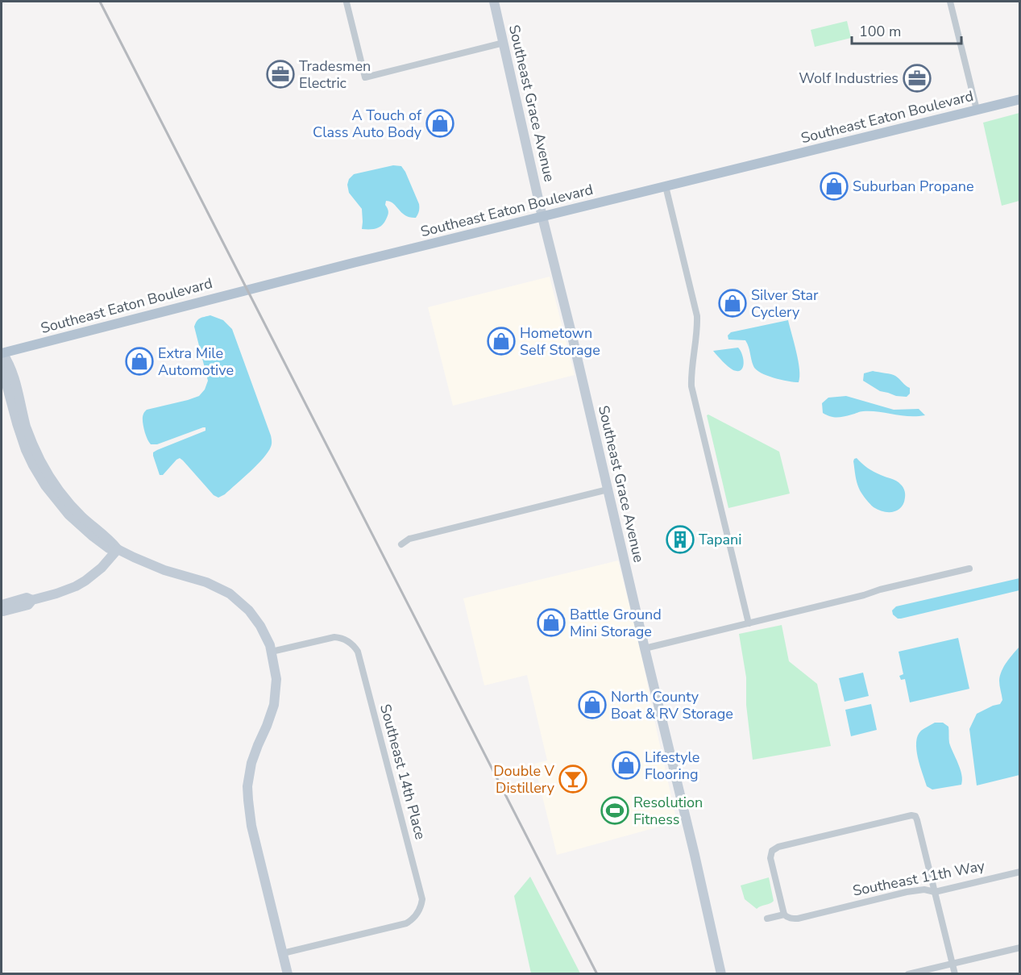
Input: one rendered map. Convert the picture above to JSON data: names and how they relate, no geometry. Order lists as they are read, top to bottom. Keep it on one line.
{"streets":{"main road":["Southeast Eaton Boulevard"],"street":["Southeast Grace Avenue","Southeast 14th Place","Southeast 11th Way"]},"crossings":[["Southeast Grace Avenue","Southeast Eaton Boulevard"]],"places":{"office":["Tradesmen Electric","Wolf Industries"],"shop":["A Touch of Class Auto Body","Suburban Propane","Silver Star Cyclery","Hometown Self Storage","Extra Mile Automotive","Battle Ground Mini Storage","North County Boat & RV Storage","Lifestyle Flooring"],"building":["Tapani"],"bar":["Double V Distillery"],"sports":["Resolution Fitness"]},"scale_bar":"100 m"}
